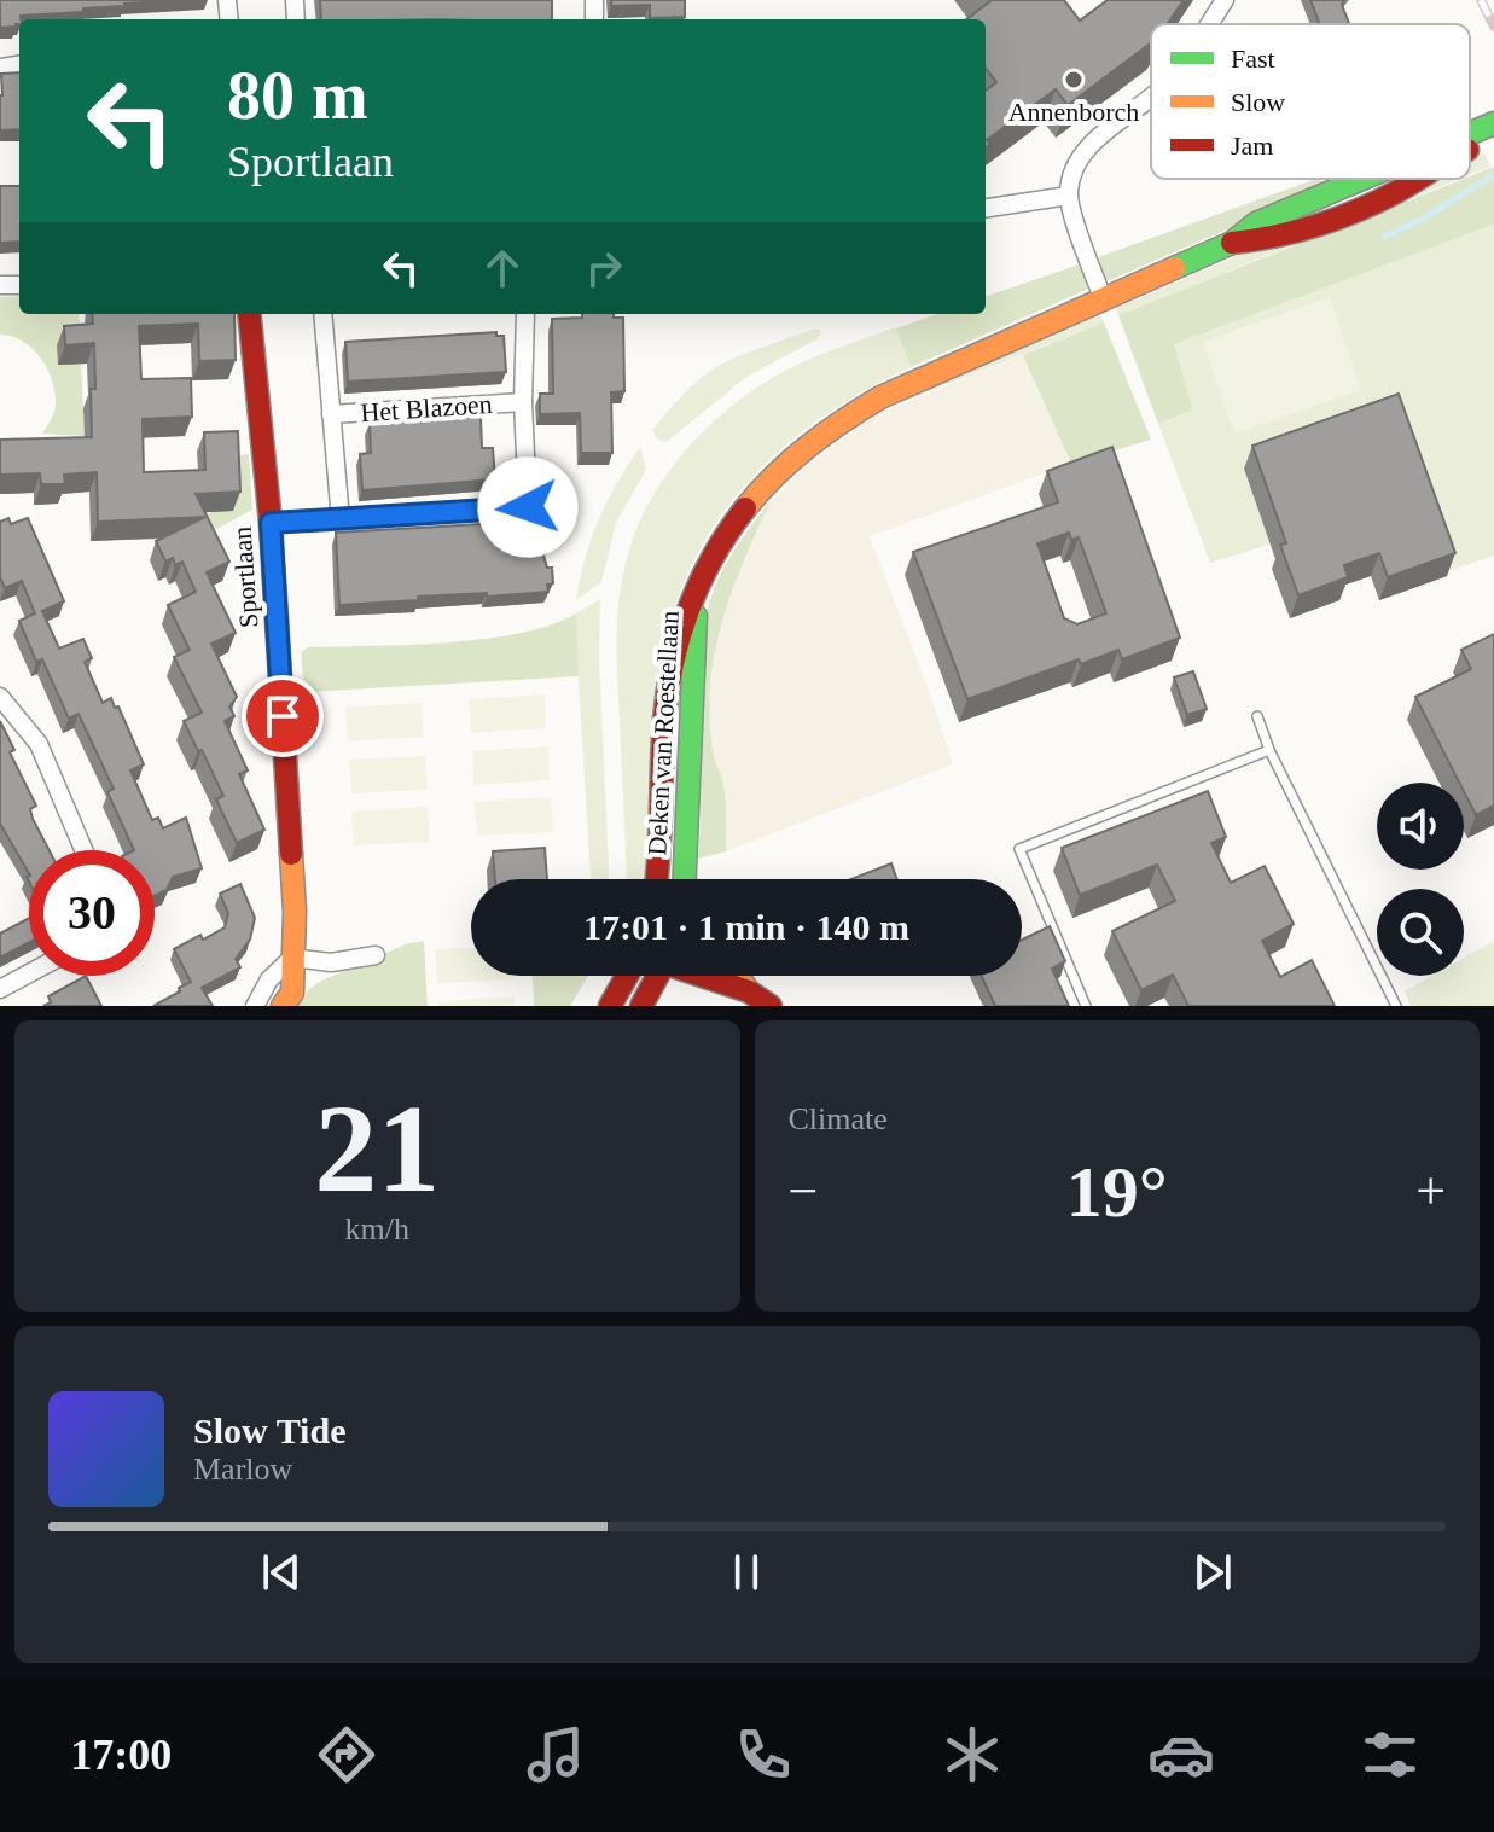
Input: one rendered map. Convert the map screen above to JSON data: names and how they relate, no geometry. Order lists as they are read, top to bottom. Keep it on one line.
{"streets":{"main road":["Sportlaan","Deken van Roestellaan"],"street":["Het Blazoen"]},"crossings":[["Het Blazoen","Sportlaan"]],"places":["Annenborch"],"legend":["Fast","Slow","Jam"],"page":{"turn":["80 m","Sportlaan"],"limit":"30","trip":"17:01 · 1 min · 140 m","tile":[["21","km/h"],"Climate"],"heat":["−","19°","+"],"song":["Slow Tide","Marlow"],"tabs":"17:00"}}
